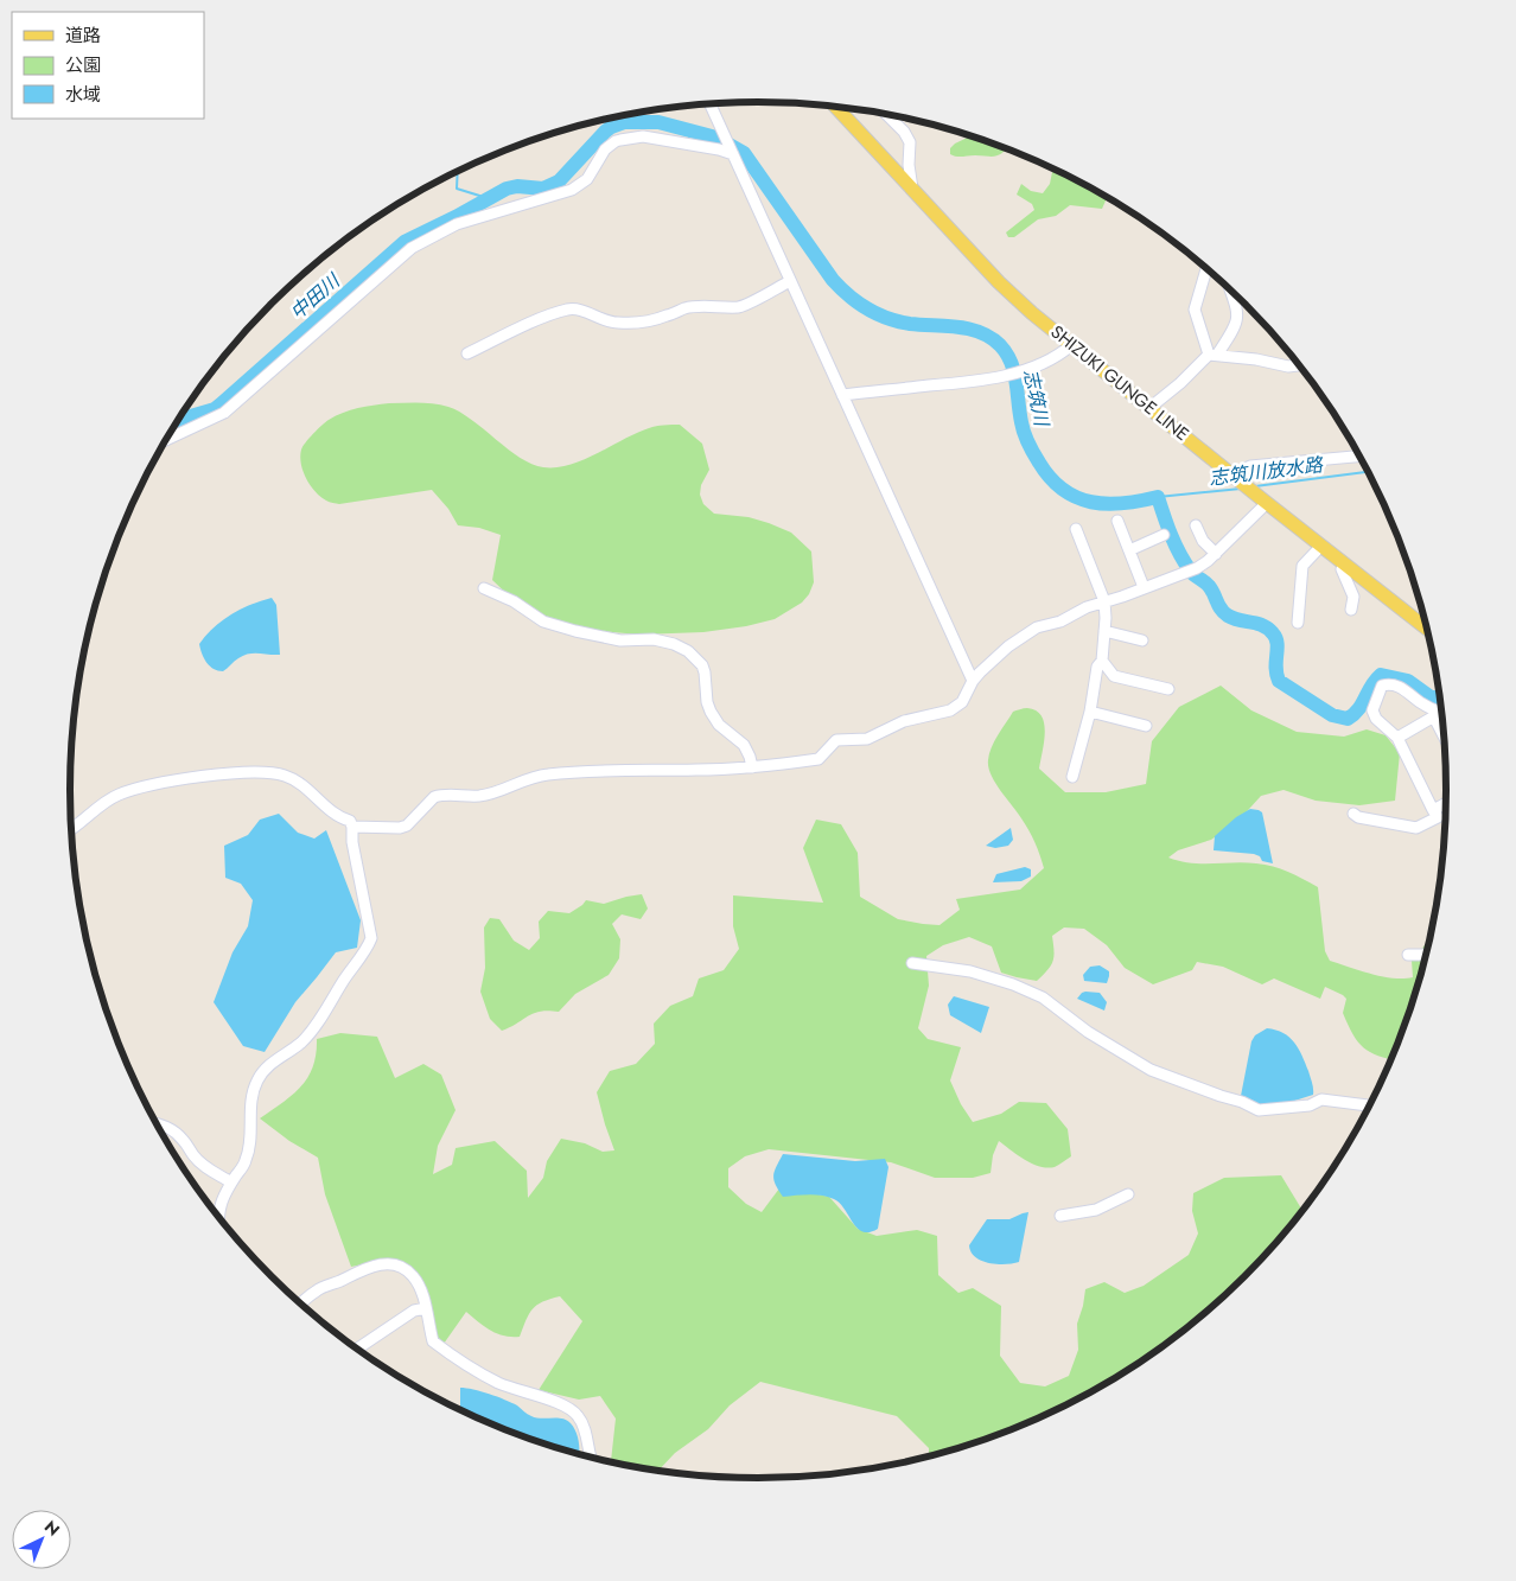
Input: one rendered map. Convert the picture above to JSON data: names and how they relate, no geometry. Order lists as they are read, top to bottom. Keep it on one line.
{"streets":{"main road":["SHIZUKI GUNGE LINE"]},"water":["中田川","志筑川","志筑川放水路"],"legend":["道路","公園","水域"],"north":"top right"}
